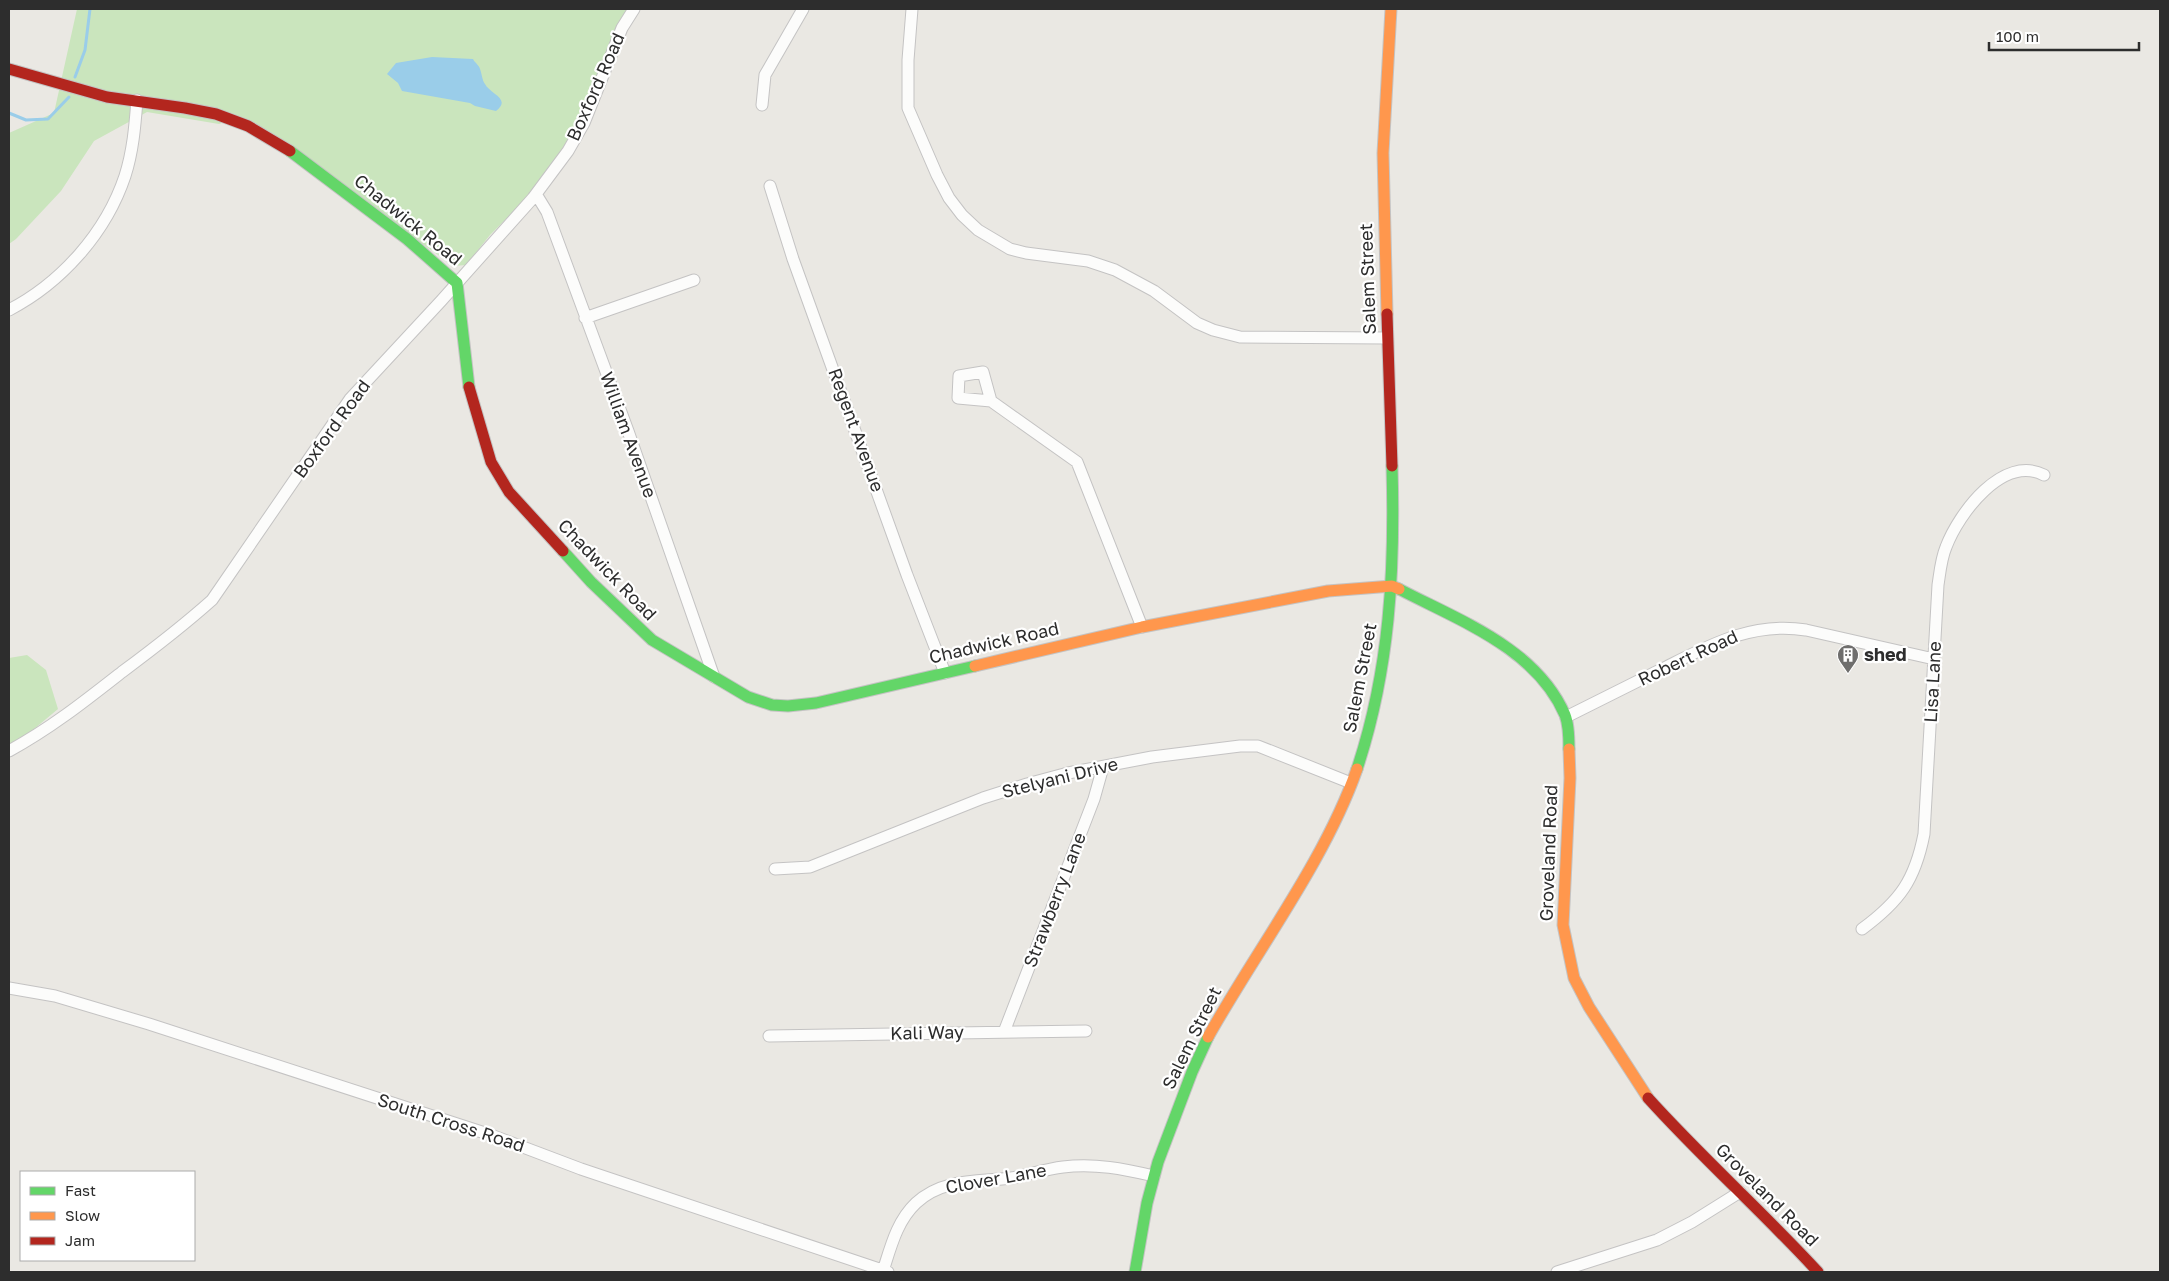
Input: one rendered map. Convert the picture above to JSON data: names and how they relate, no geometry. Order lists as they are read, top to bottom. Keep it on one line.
{"streets":{"main road":["Chadwick Road","Salem Street","Groveland Road"],"street":["Boxford Road","Regent Avenue","William Avenue","Robert Road","Lisa Lane","Stelyani Drive","Strawberry Lane","Kali Way","South Cross Road","Clover Lane"]},"crossings":[["Boxford Road","Chadwick Road"],["Boxford Road","William Avenue"],["Chadwick Road","Salem Street"],["Chadwick Road","Regent Avenue"],["Chadwick Road","William Avenue"],["Chadwick Road","Groveland Road"],["Salem Street","Stelyani Drive"],["Salem Street","Groveland Road"],["Salem Street","Clover Lane"],["Robert Road","Lisa Lane"],["Robert Road","Groveland Road"],["Stelyani Drive","Strawberry Lane"],["Strawberry Lane","Kali Way"],["South Cross Road","Clover Lane"]],"places":{"building":["shed"]},"legend":["Fast","Slow","Jam"],"scale_bar":"100 m"}
